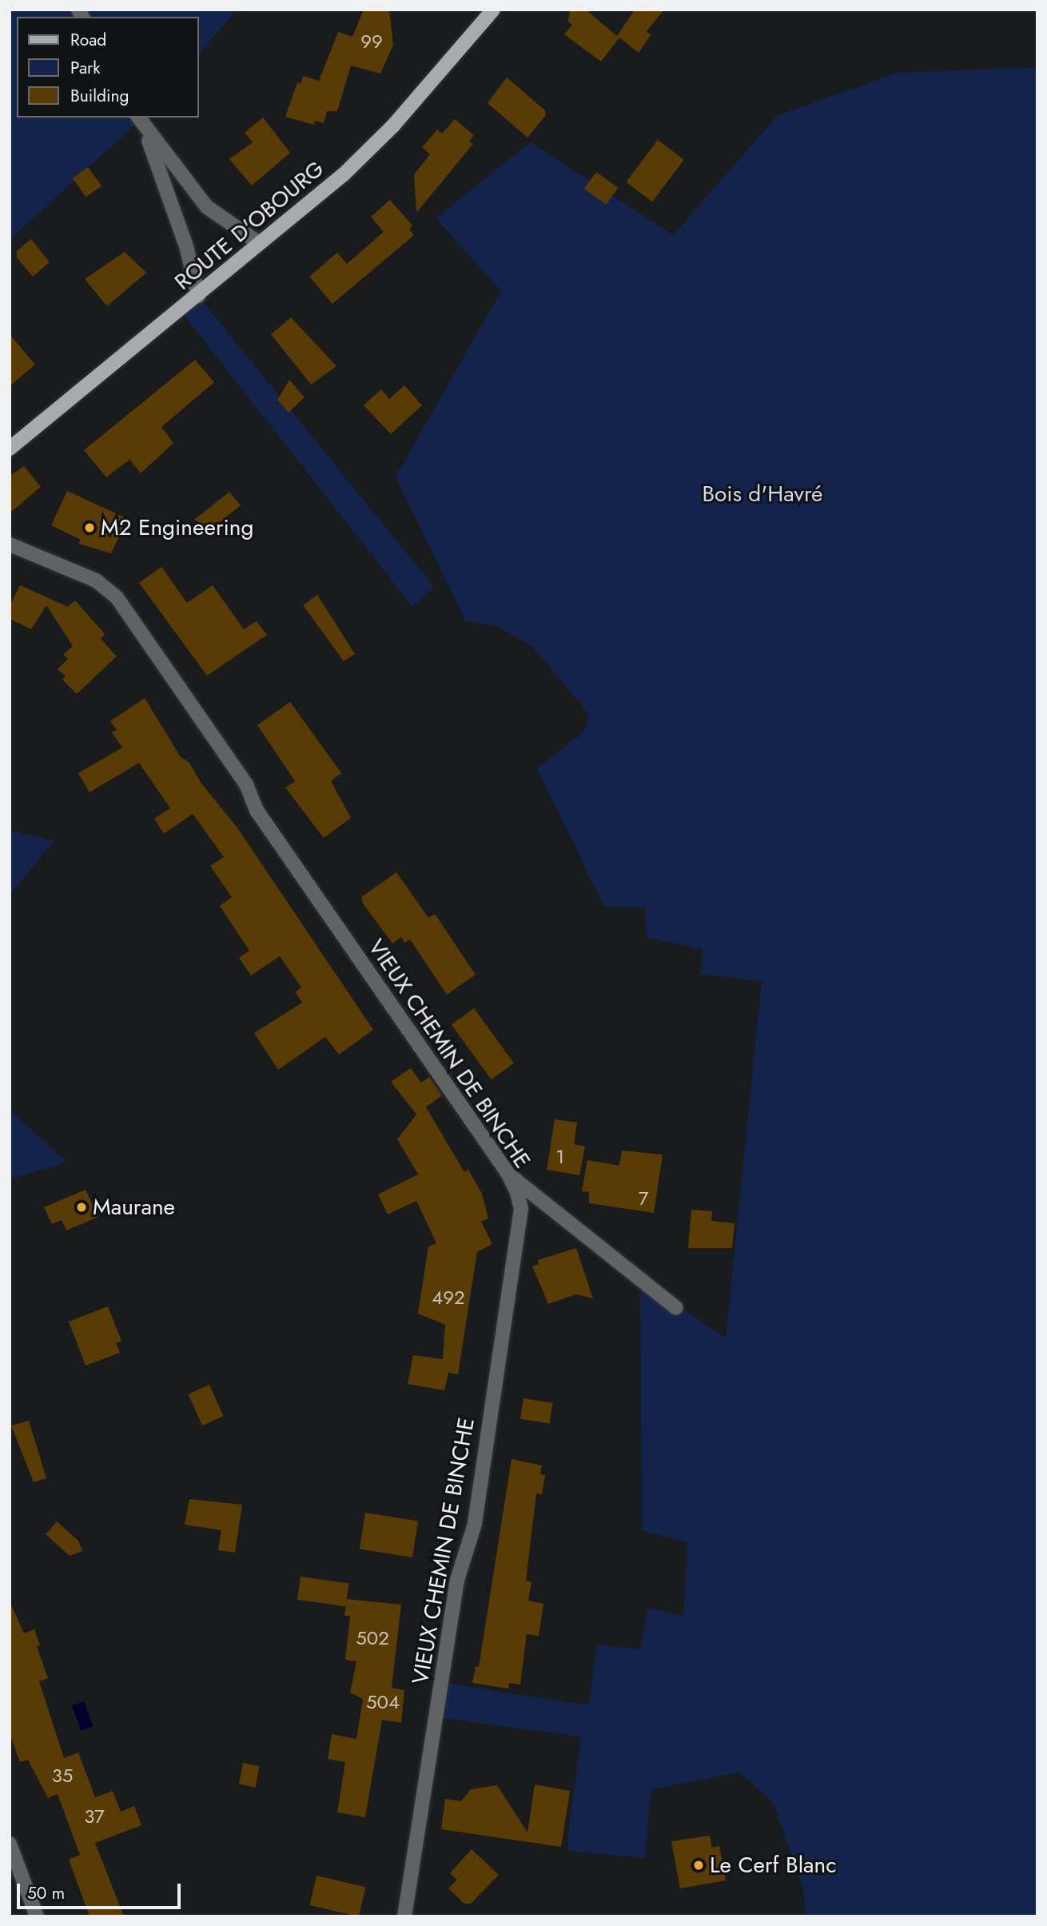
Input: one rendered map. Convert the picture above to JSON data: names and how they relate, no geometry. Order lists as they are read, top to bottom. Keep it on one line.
{"streets":{"main road":["ROUTE D'OBOURG"],"street":["VIEUX CHEMIN DE BINCHE"]},"parks":["Bois d'Havré"],"places":["M2 Engineering","Maurane","Le Cerf Blanc"],"house_numbers":["99","1","7","492","502","504","35","37"],"legend":["Road","Park","Building"],"scale_bar":"50 m"}
